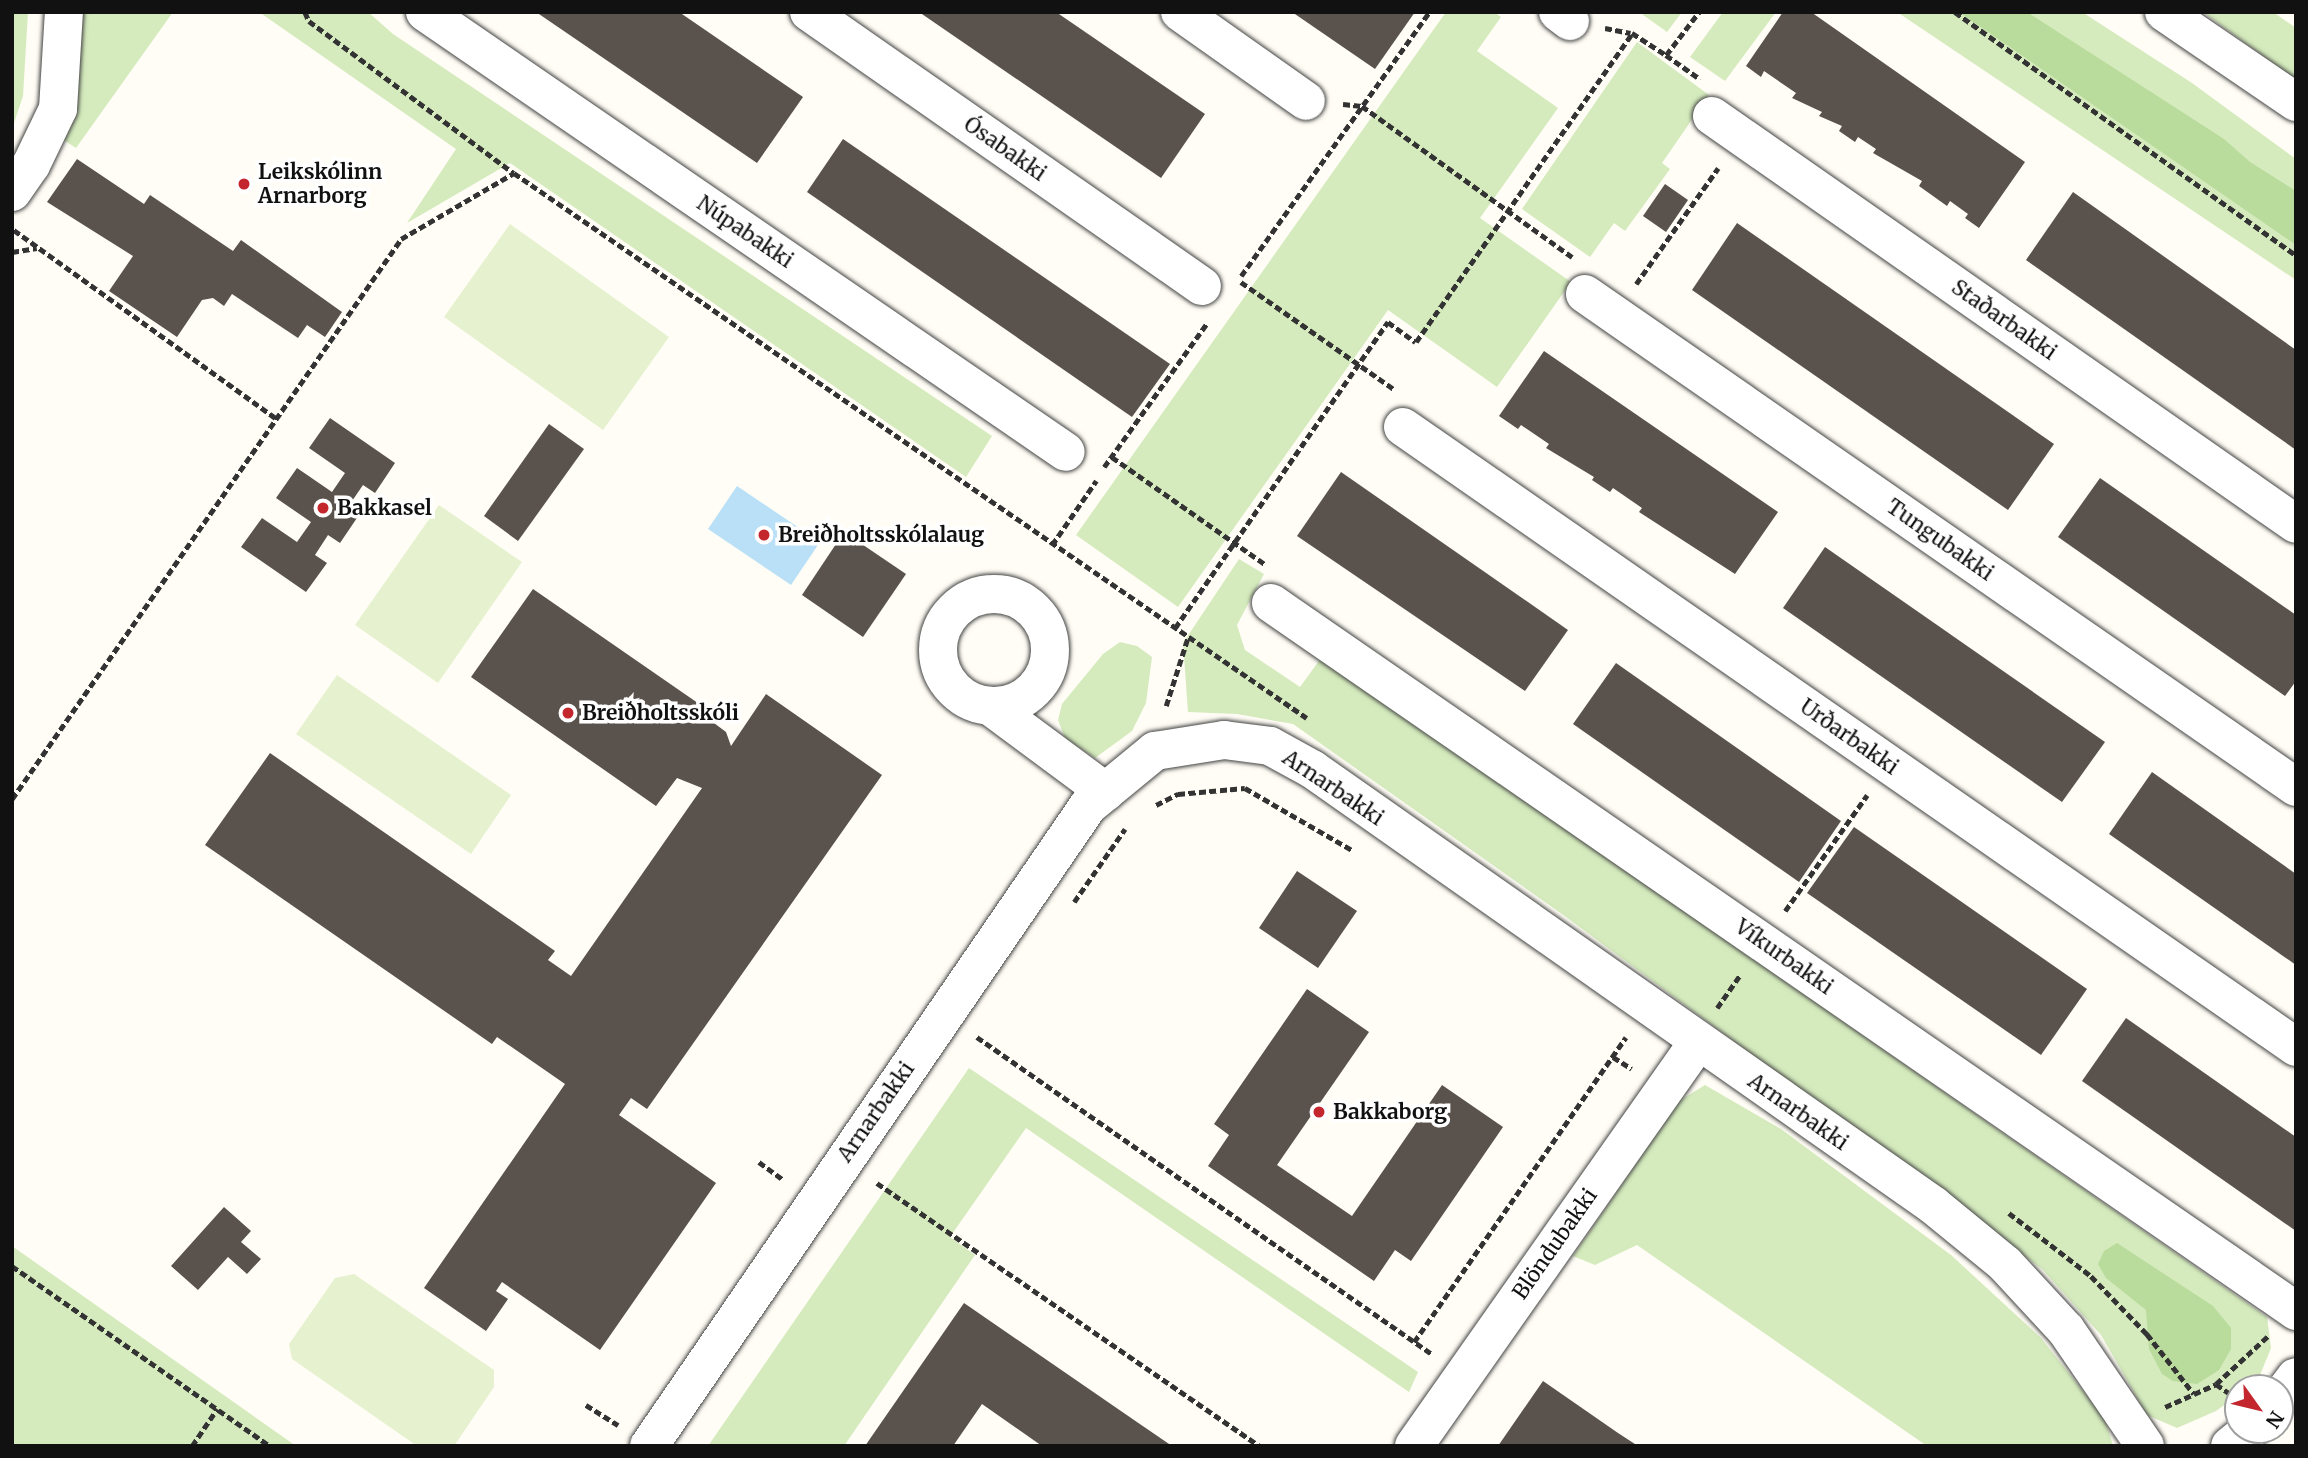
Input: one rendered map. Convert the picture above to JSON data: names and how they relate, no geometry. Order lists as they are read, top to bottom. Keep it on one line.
{"streets":{"street":["Ósabakki","Núpabakki","Staðarbakki","Tungubakki","Urðarbakki","Arnarbakki","Víkurbakki","Blöndubakki"]},"crossings":[["Arnarbakki","Blöndubakki"]],"places":["Leikskólinn Arnarborg","Bakkasel","Breiðholtsskólalaug","Breiðholtsskóli","Bakkaborg"],"north":"bottom right"}
